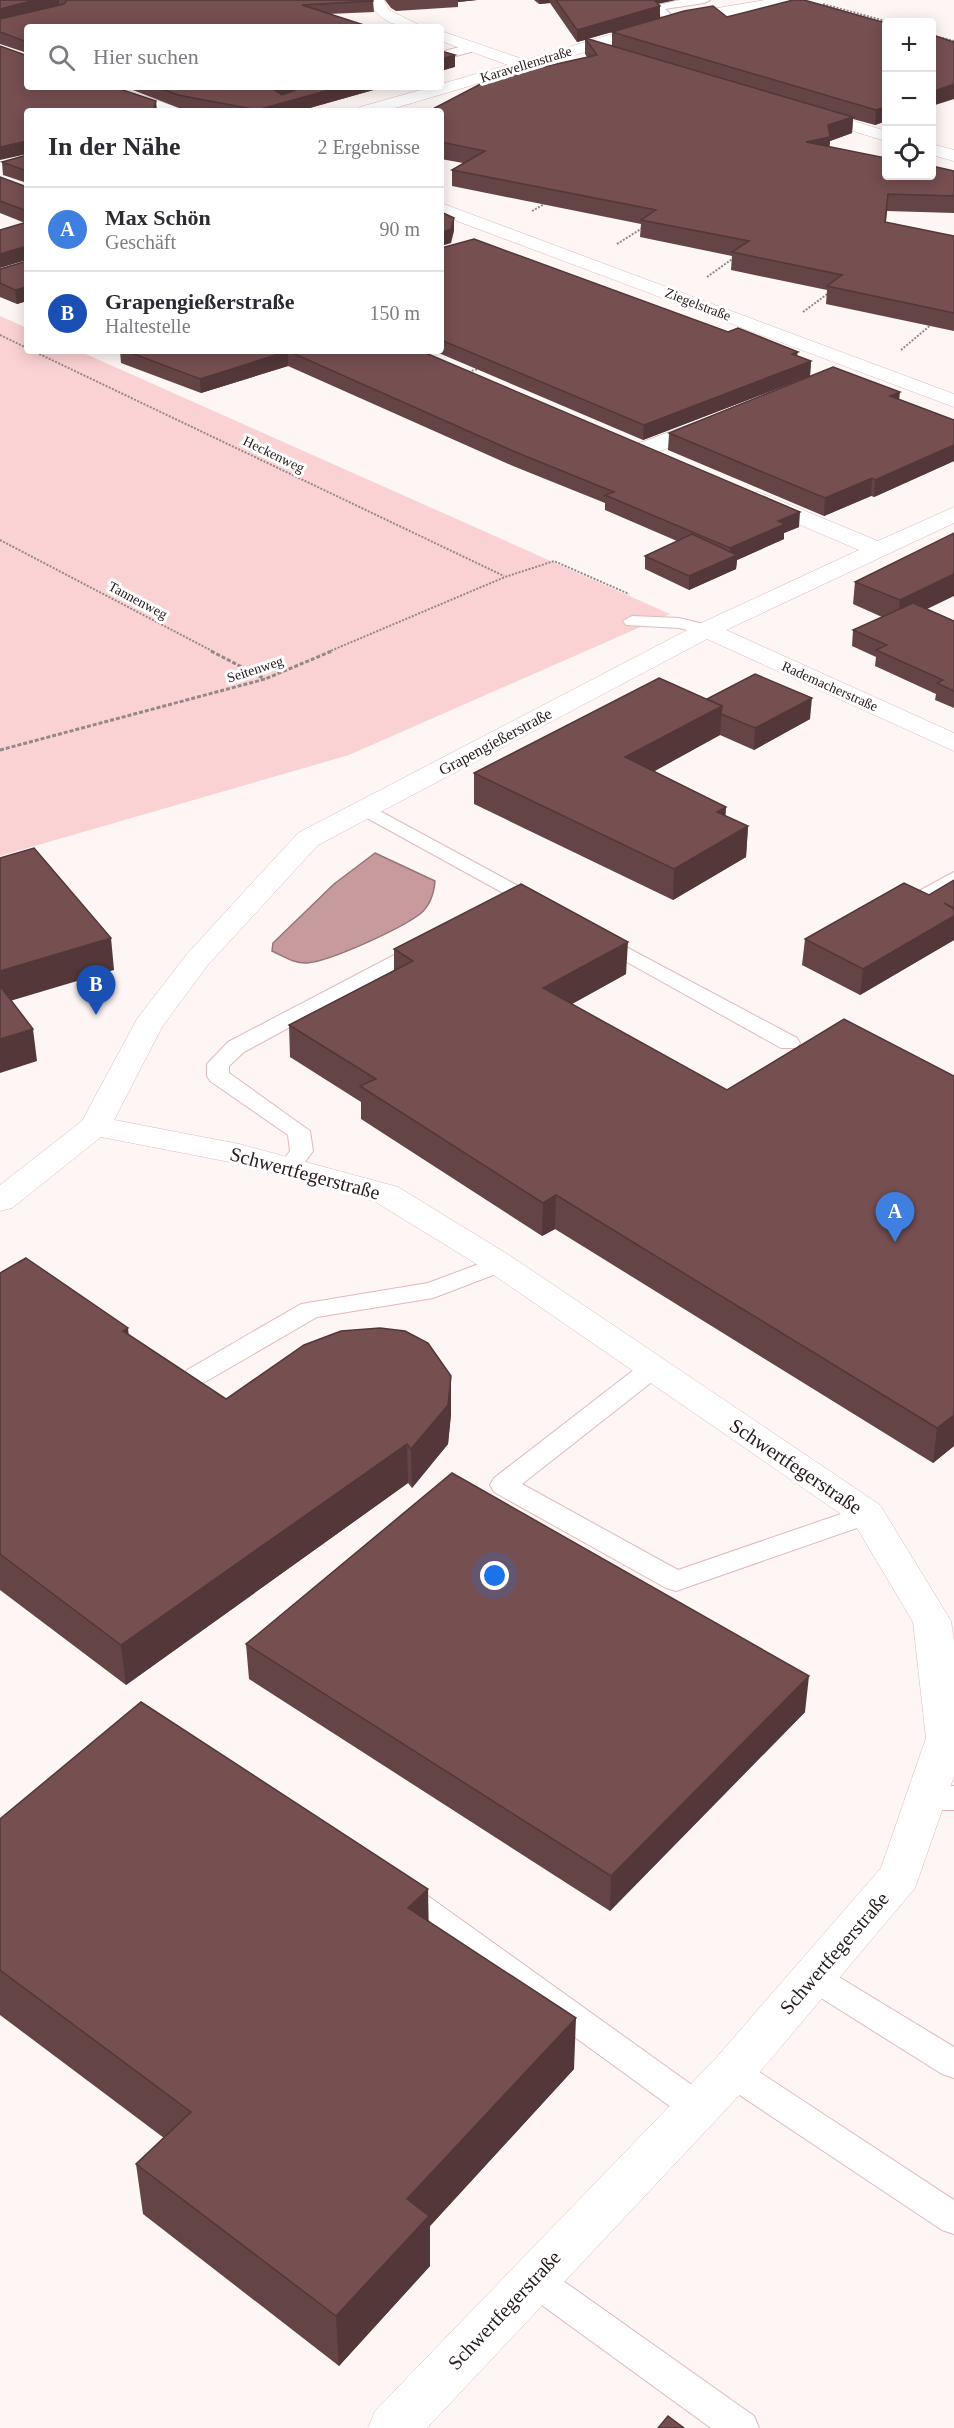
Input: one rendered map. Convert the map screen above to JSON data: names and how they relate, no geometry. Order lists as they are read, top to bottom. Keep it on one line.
{"streets":{"street":["Karavellenstraße","Ziegelstraße","Rademacherstraße","Grapengießerstraße","Schwertfegerstraße"],"path":["Heckenweg","Tannenweg","Seitenweg"]},"crossings":[["Heckenweg","Seitenweg"],["Tannenweg","Seitenweg"],["Rademacherstraße","Grapengießerstraße"],["Grapengießerstraße","Schwertfegerstraße"]],"page":{"map_buttons":["+","−"],"search":"Hier suchen","heading":["In der Nähe","2 Ergebnisse"],"list":[{"mark":"A","name":"Max Schön","note":"Geschäft","value":"90 m"},{"mark":"B","name":"Grapengießerstraße","note":"Haltestelle","value":"150 m"}],"pins":["B","A"]}}
